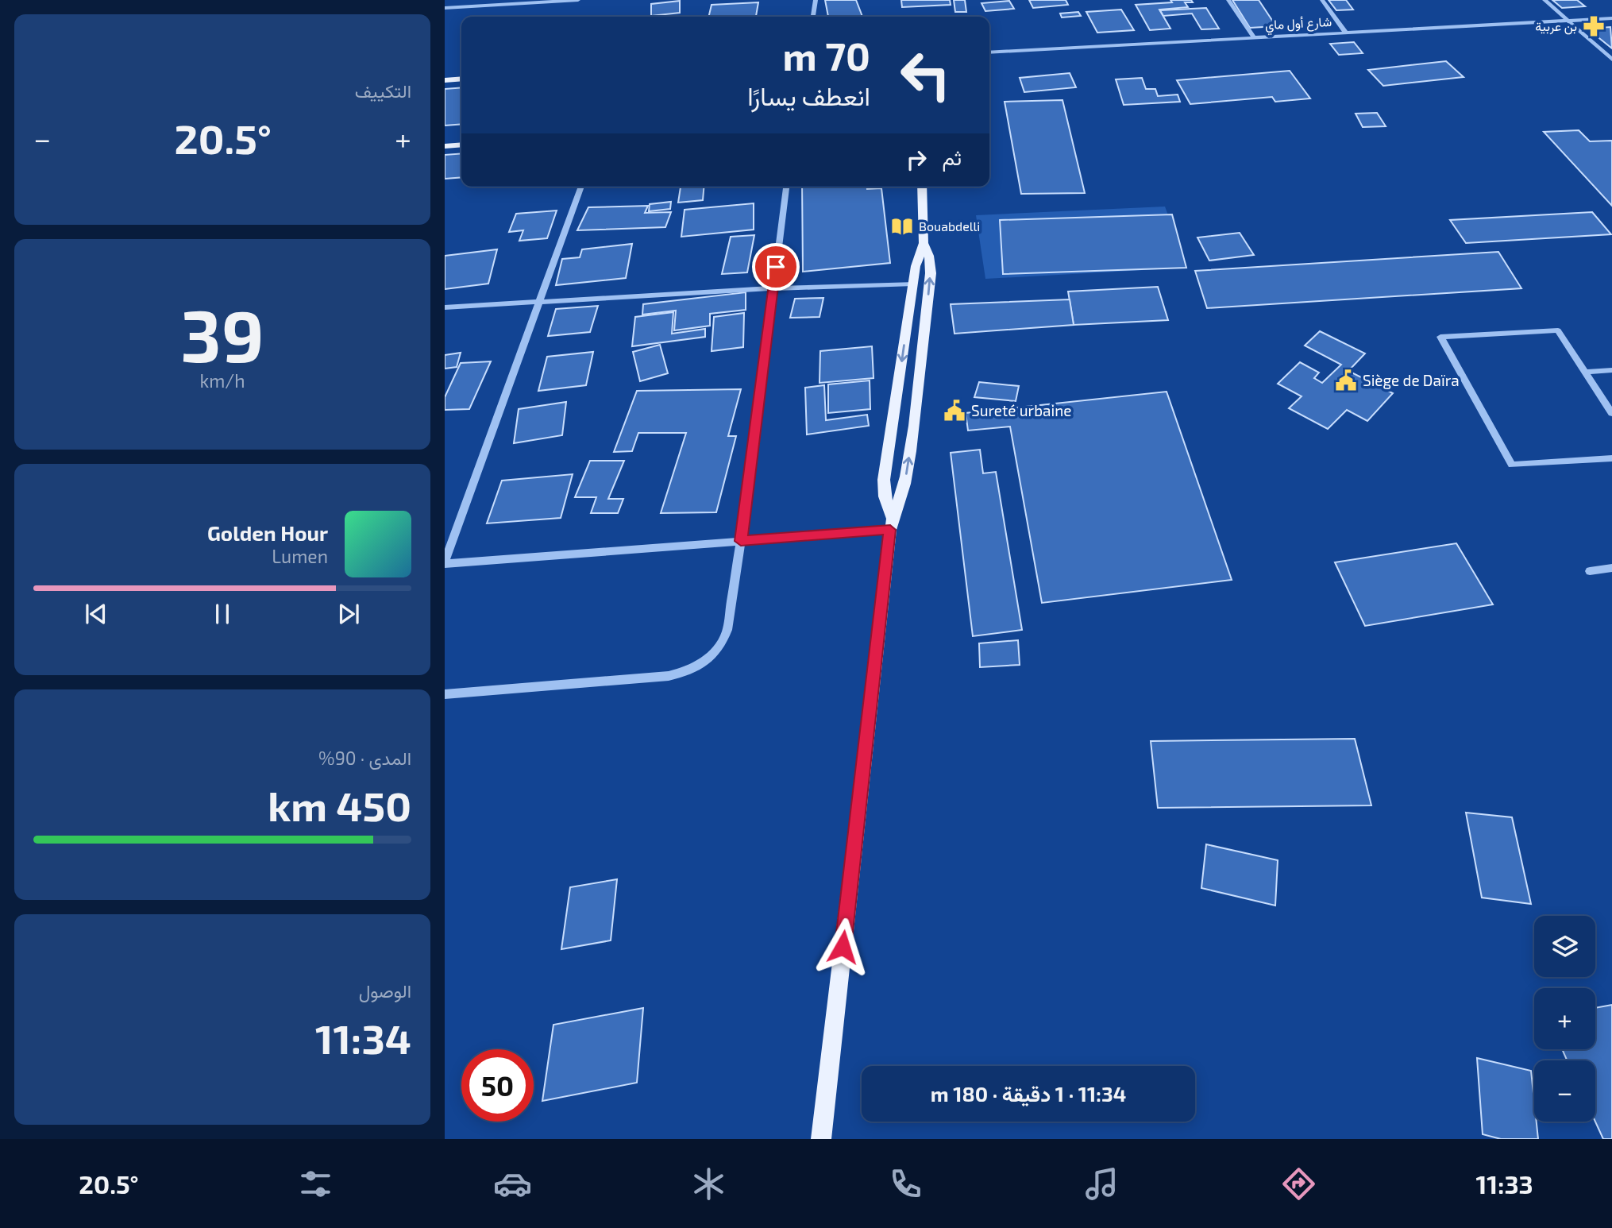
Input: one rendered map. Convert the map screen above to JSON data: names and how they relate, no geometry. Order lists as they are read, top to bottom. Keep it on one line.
{"streets":{"street":["شارع أول ماي"]},"places":{"pharmacy":["بن عربية"],"library":["Bouabdelli"],"public building":["Siège de Daïra","Sureté urbaine"]},"page":{"tile":["التكييف",["39","km/h"],["المدى · 90%","450 km"],["الوصول","11:34"]],"turn":["70 m","انعطف يسارًا"],"heat":["−","20.5°","+"],"then":"ثم","song":["Golden Hour","Lumen"],"map_buttons":["+","−"],"limit":"50","trip":"11:34 · 1 دقيقة · 180 m","tabs":["11:33","20.5°"]}}
